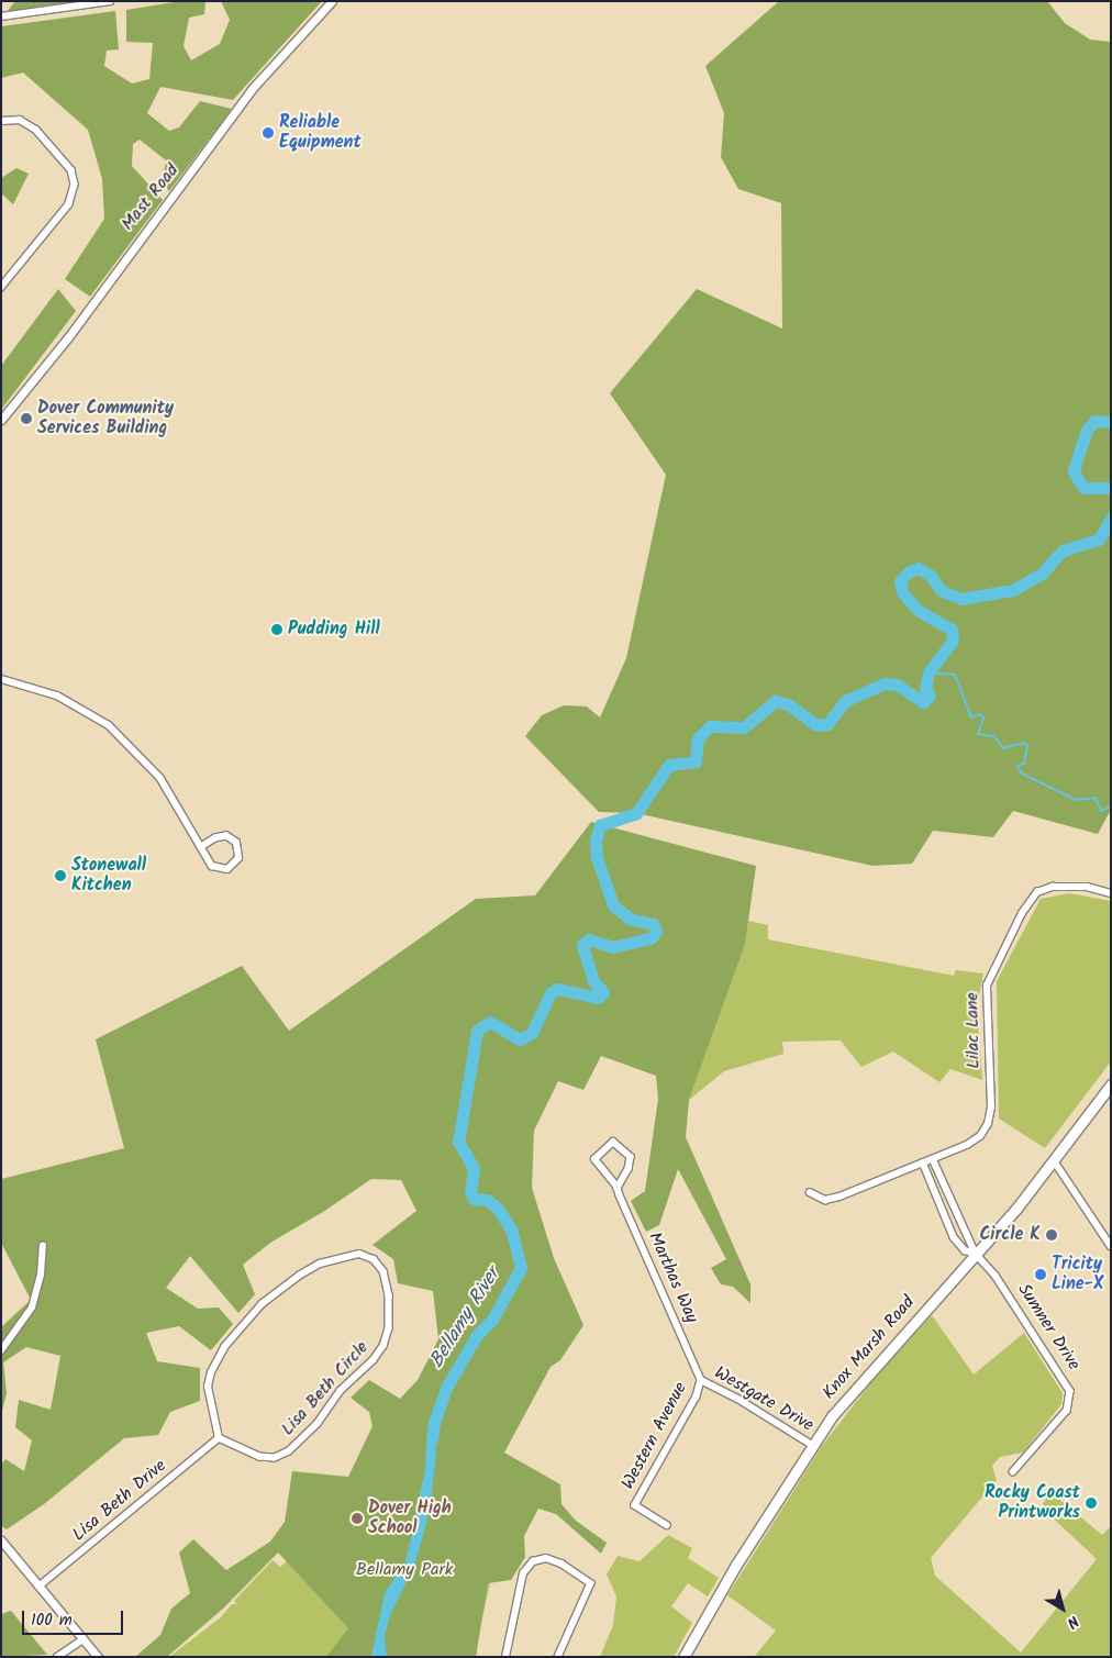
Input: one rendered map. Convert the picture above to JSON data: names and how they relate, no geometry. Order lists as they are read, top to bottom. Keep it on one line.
{"streets":{"main road":["Knox Marsh Road"],"street":["Mast Road","Lilac Lane","Marthas Way","Sumner Drive","Lisa Beth Circle","Westgate Drive","Western Avenue","Lisa Beth Drive"]},"crossings":[["Marthas Way","Westgate Drive"],["Marthas Way","Western Avenue"],["Sumner Drive","Knox Marsh Road"],["Knox Marsh Road","Westgate Drive"],["Lisa Beth Circle","Lisa Beth Drive"],["Westgate Drive","Western Avenue"]],"water":["Bellamy River"],"parks":["Bellamy Park"],"places":["Reliable Equipment","Dover Community Services Building","Pudding Hill","Stonewall Kitchen","Circle K","Tricity Line-X","Rocky Coast Printworks","Dover High School"],"scale_bar":"100 m","north":"bottom right"}
